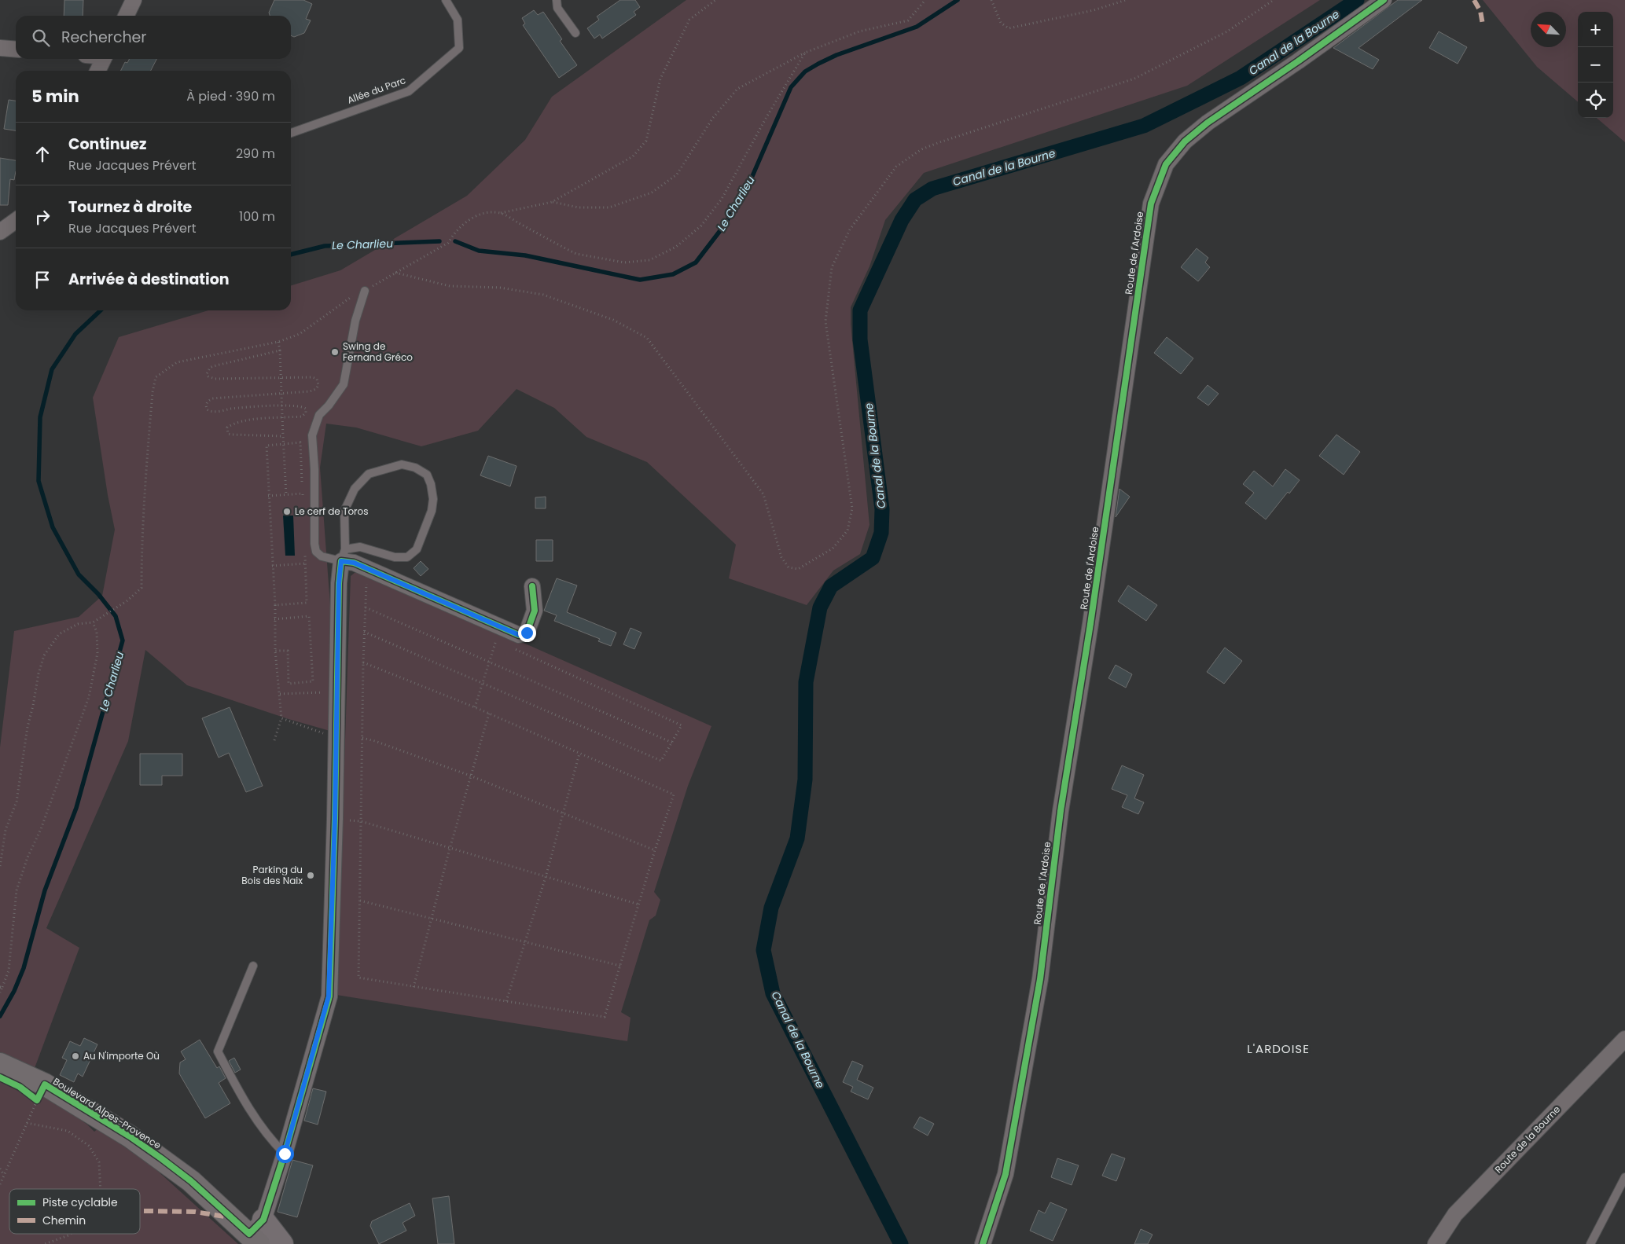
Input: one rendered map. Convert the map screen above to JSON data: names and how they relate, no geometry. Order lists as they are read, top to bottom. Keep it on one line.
{"streets":{"main road":["Boulevard Alpes-Provence"],"street":["Route de l'Ardoise","Route de la Bourne"],"lane":["Allée du Parc"]},"districts":["L'ARDOISE"],"water":["Canal de la Bourne","Le Charlieu"],"places":["Swing de Fernand Gréco","Le cerf de Toros","Parking du Bois des Naix","Au N'importe Où"],"legend":["Piste cyclable","Chemin"],"north":"top left","page":{"map_buttons":["+","−"],"search":"Rechercher","heading":["5 min","À pied · 390 m"],"list":[["Continuez","Rue Jacques Prévert","290 m"],["Tournez à droite","Rue Jacques Prévert","100 m"],"Arrivée à destination"]}}
